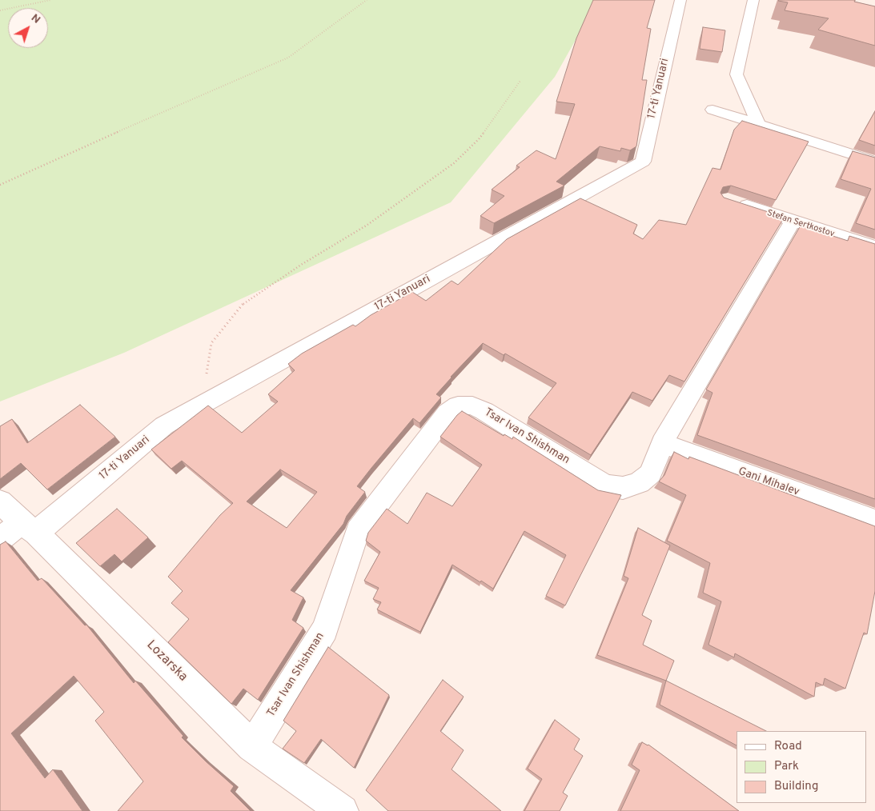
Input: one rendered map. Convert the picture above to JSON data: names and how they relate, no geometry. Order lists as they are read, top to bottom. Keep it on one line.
{"streets":{"street":["17-ti Yanuari","Stefan Sertkostov","Tsar Ivan Shishman","Gani Mihalev","Lozarska"]},"crossings":[["17-ti Yanuari","Lozarska"],["Stefan Sertkostov","Tsar Ivan Shishman"],["Tsar Ivan Shishman","Gani Mihalev"],["Tsar Ivan Shishman","Lozarska"]],"legend":["Road","Park","Building"],"north":"top right"}
